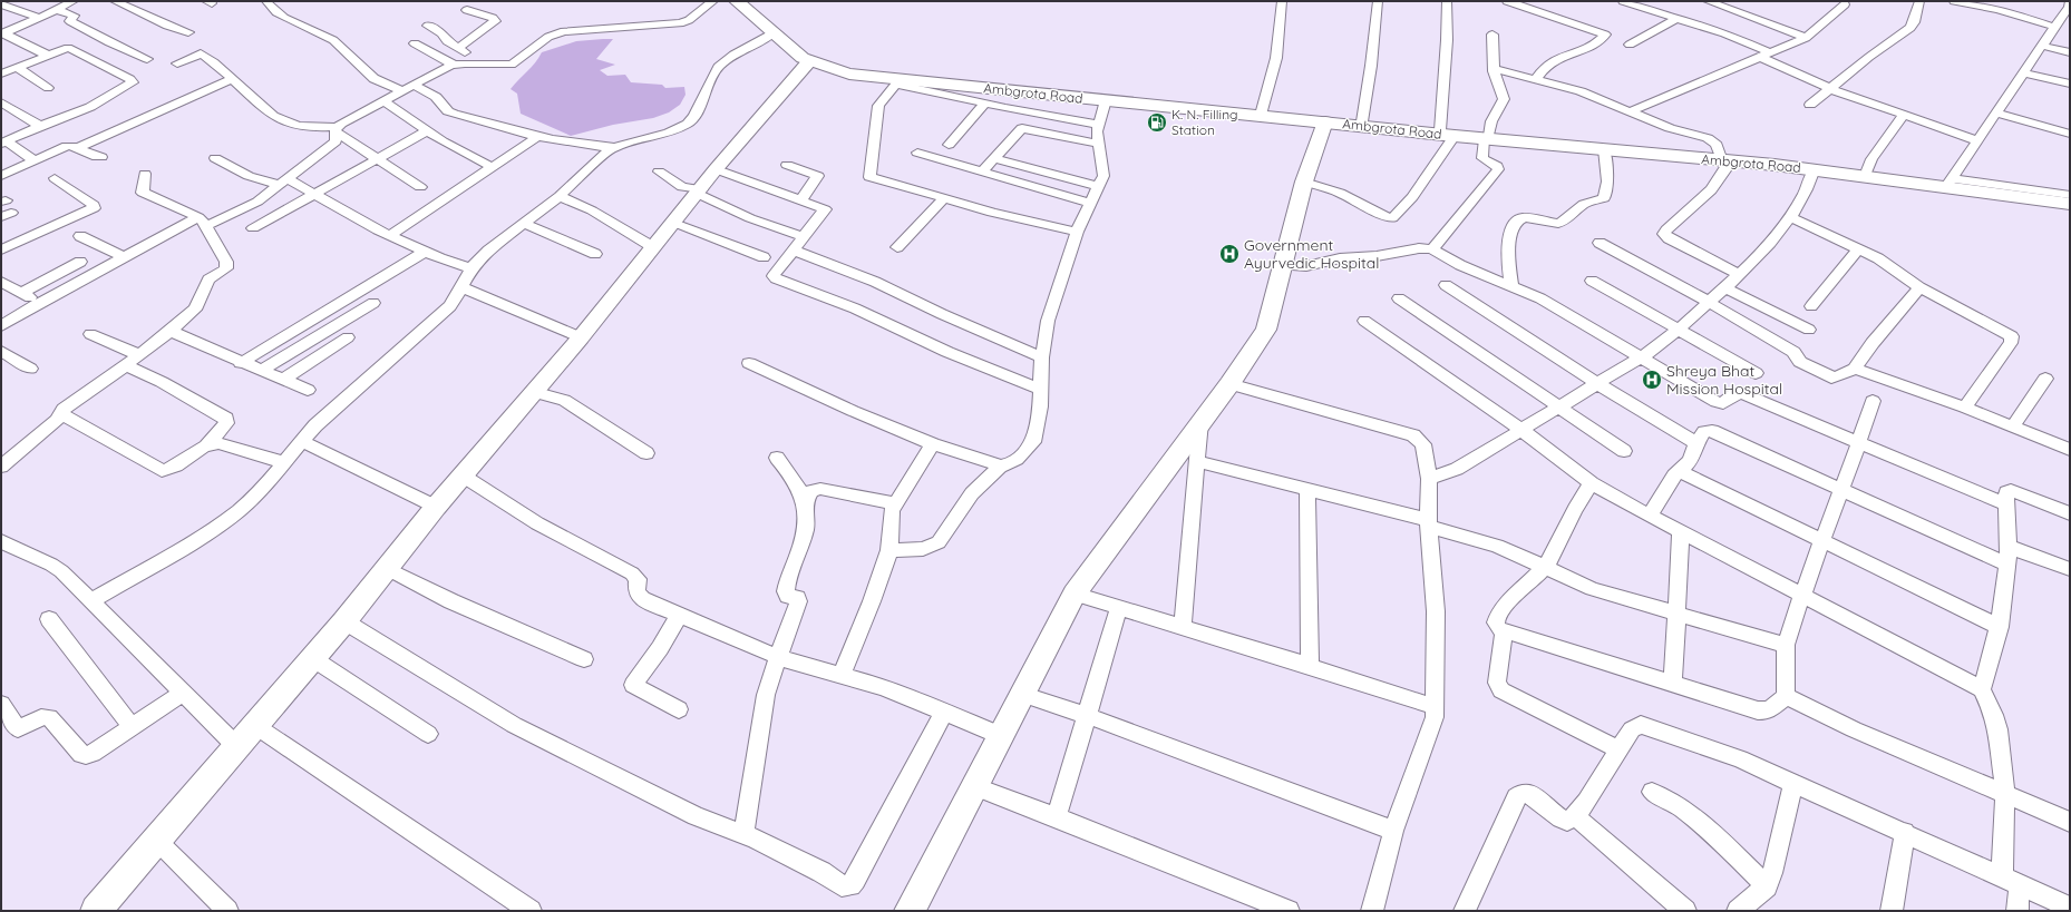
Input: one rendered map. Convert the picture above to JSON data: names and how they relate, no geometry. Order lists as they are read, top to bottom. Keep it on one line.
{"streets":{"main road":["Ambgrota Road"]},"places":{"fuel station":["K. N. Filling Station"],"hospital":["Government Ayurvedic Hospital","Shreya Bhat Mission Hospital"]}}
